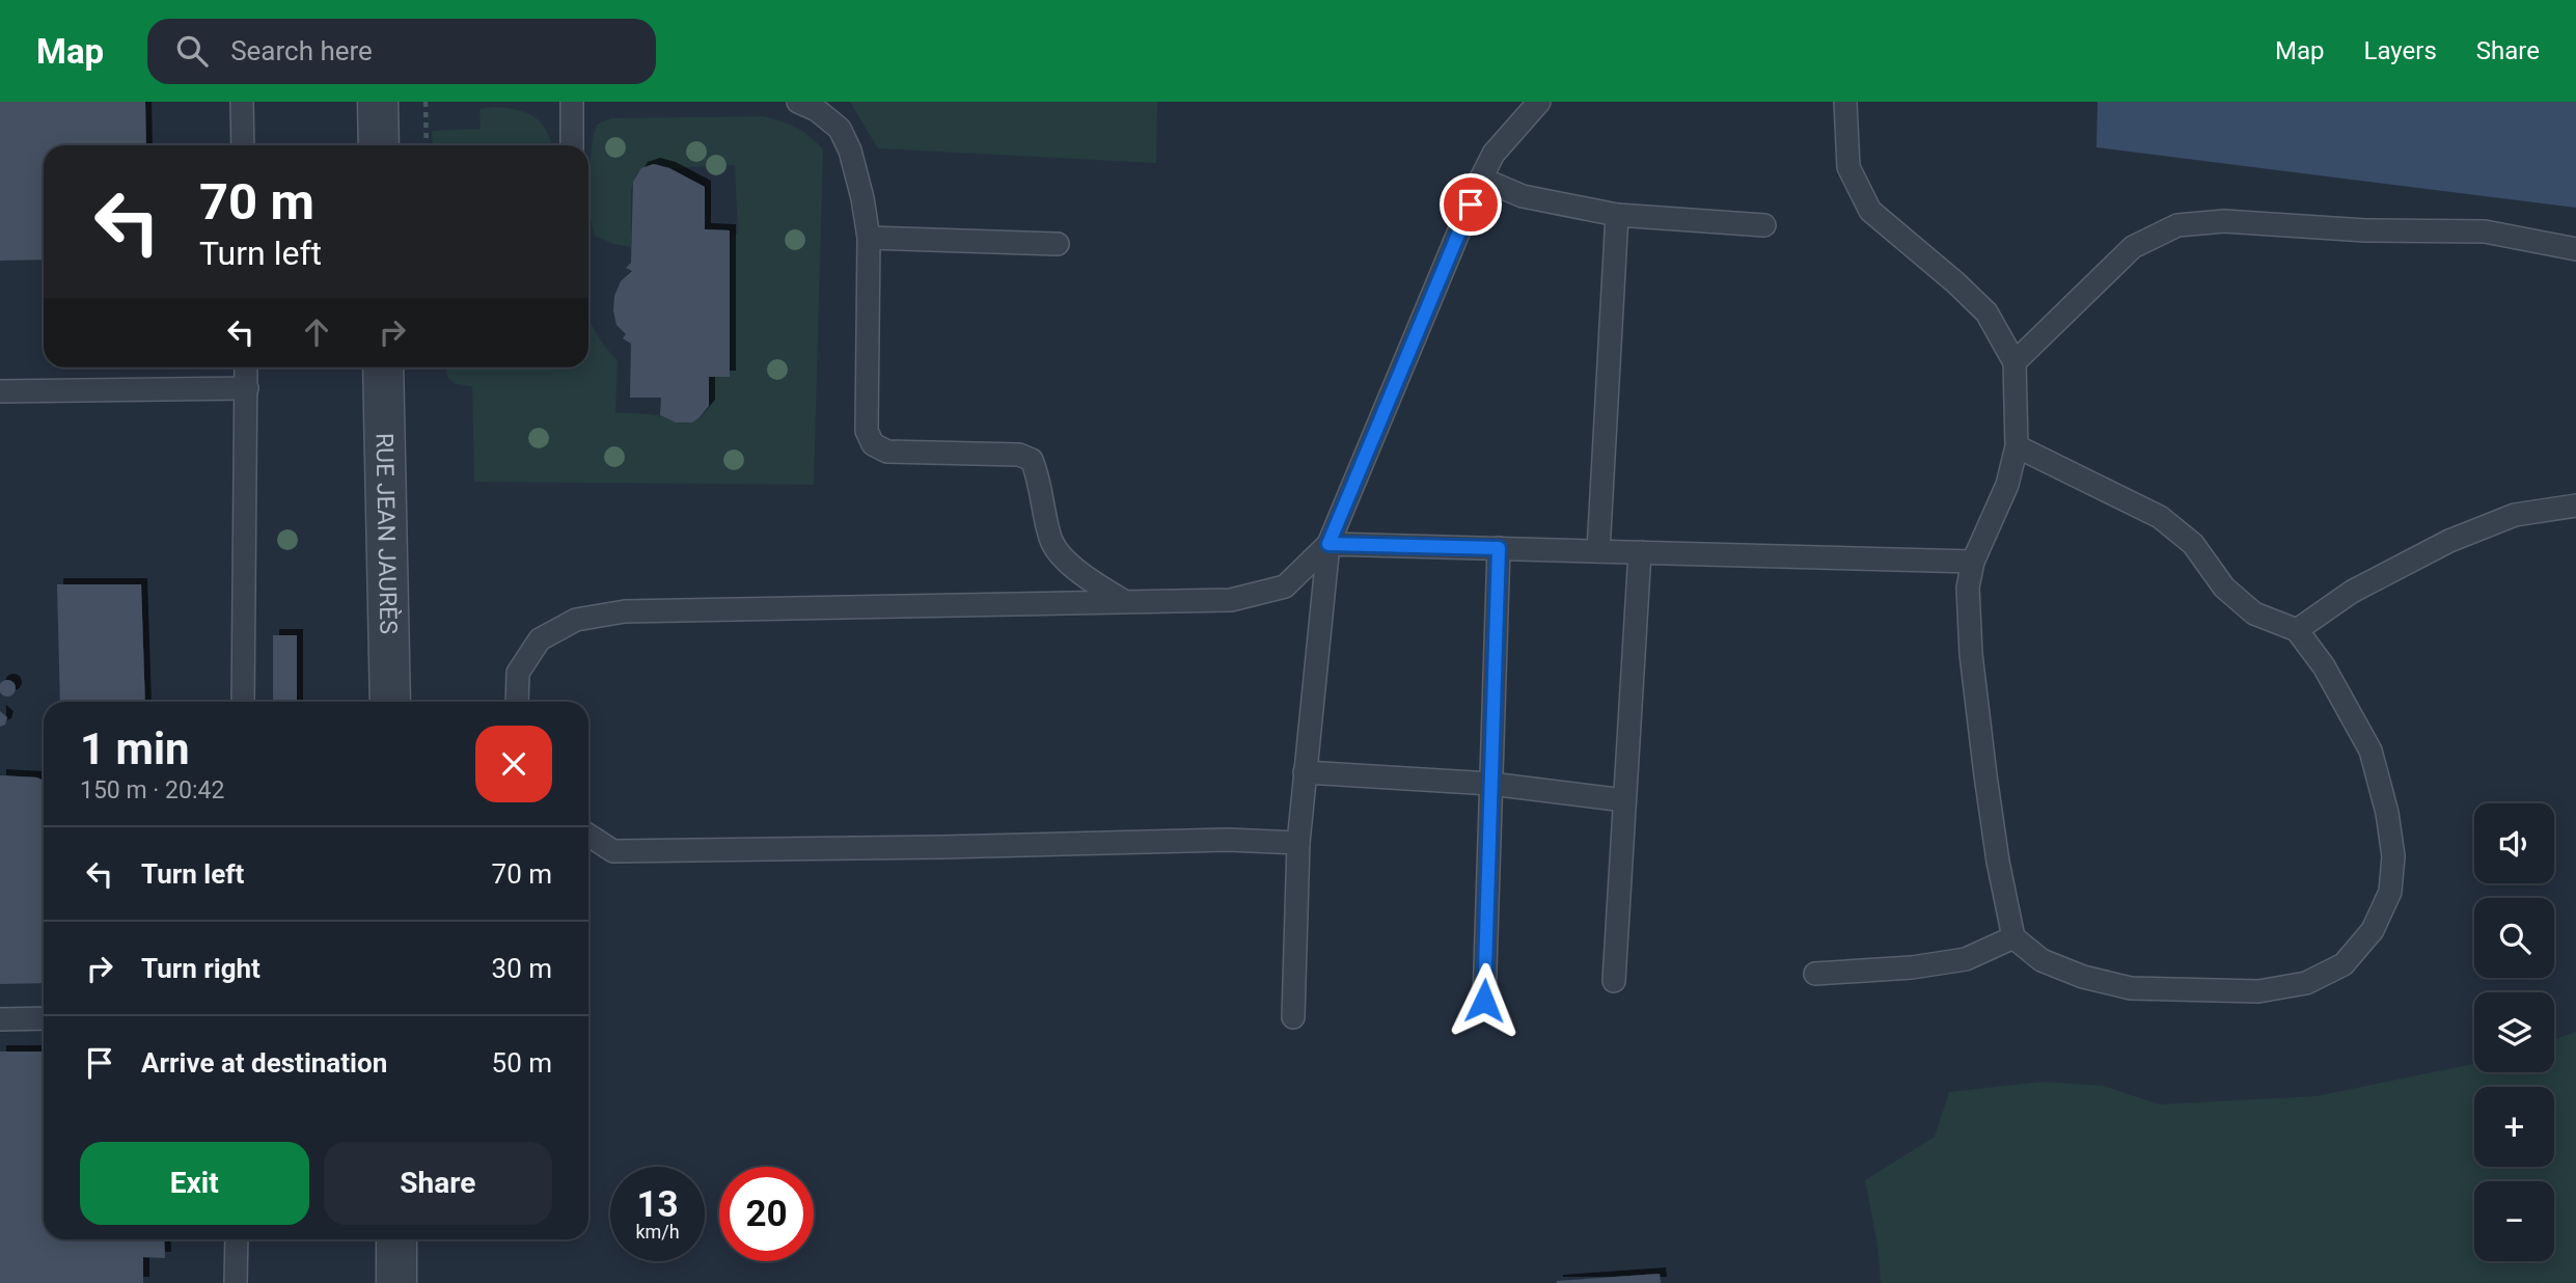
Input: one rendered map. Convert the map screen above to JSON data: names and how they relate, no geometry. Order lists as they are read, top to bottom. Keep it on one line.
{"streets":{"street":["RUE JEAN JAURÈS"]},"page":{"header":"Map","search":"Search here","nav":["Map","Layers","Share"],"turn":["70 m","Turn left"],"heading":["1 min","150 m · 20:42"],"map_buttons":["+","−"],"list":[{"name":"Turn left","value":"70 m"},{"name":"Turn right","value":"30 m"},{"name":"Arrive at destination","value":"50 m"}],"buttons":["Exit","Share"],"speed":"13 km/h","limit":"20"}}
